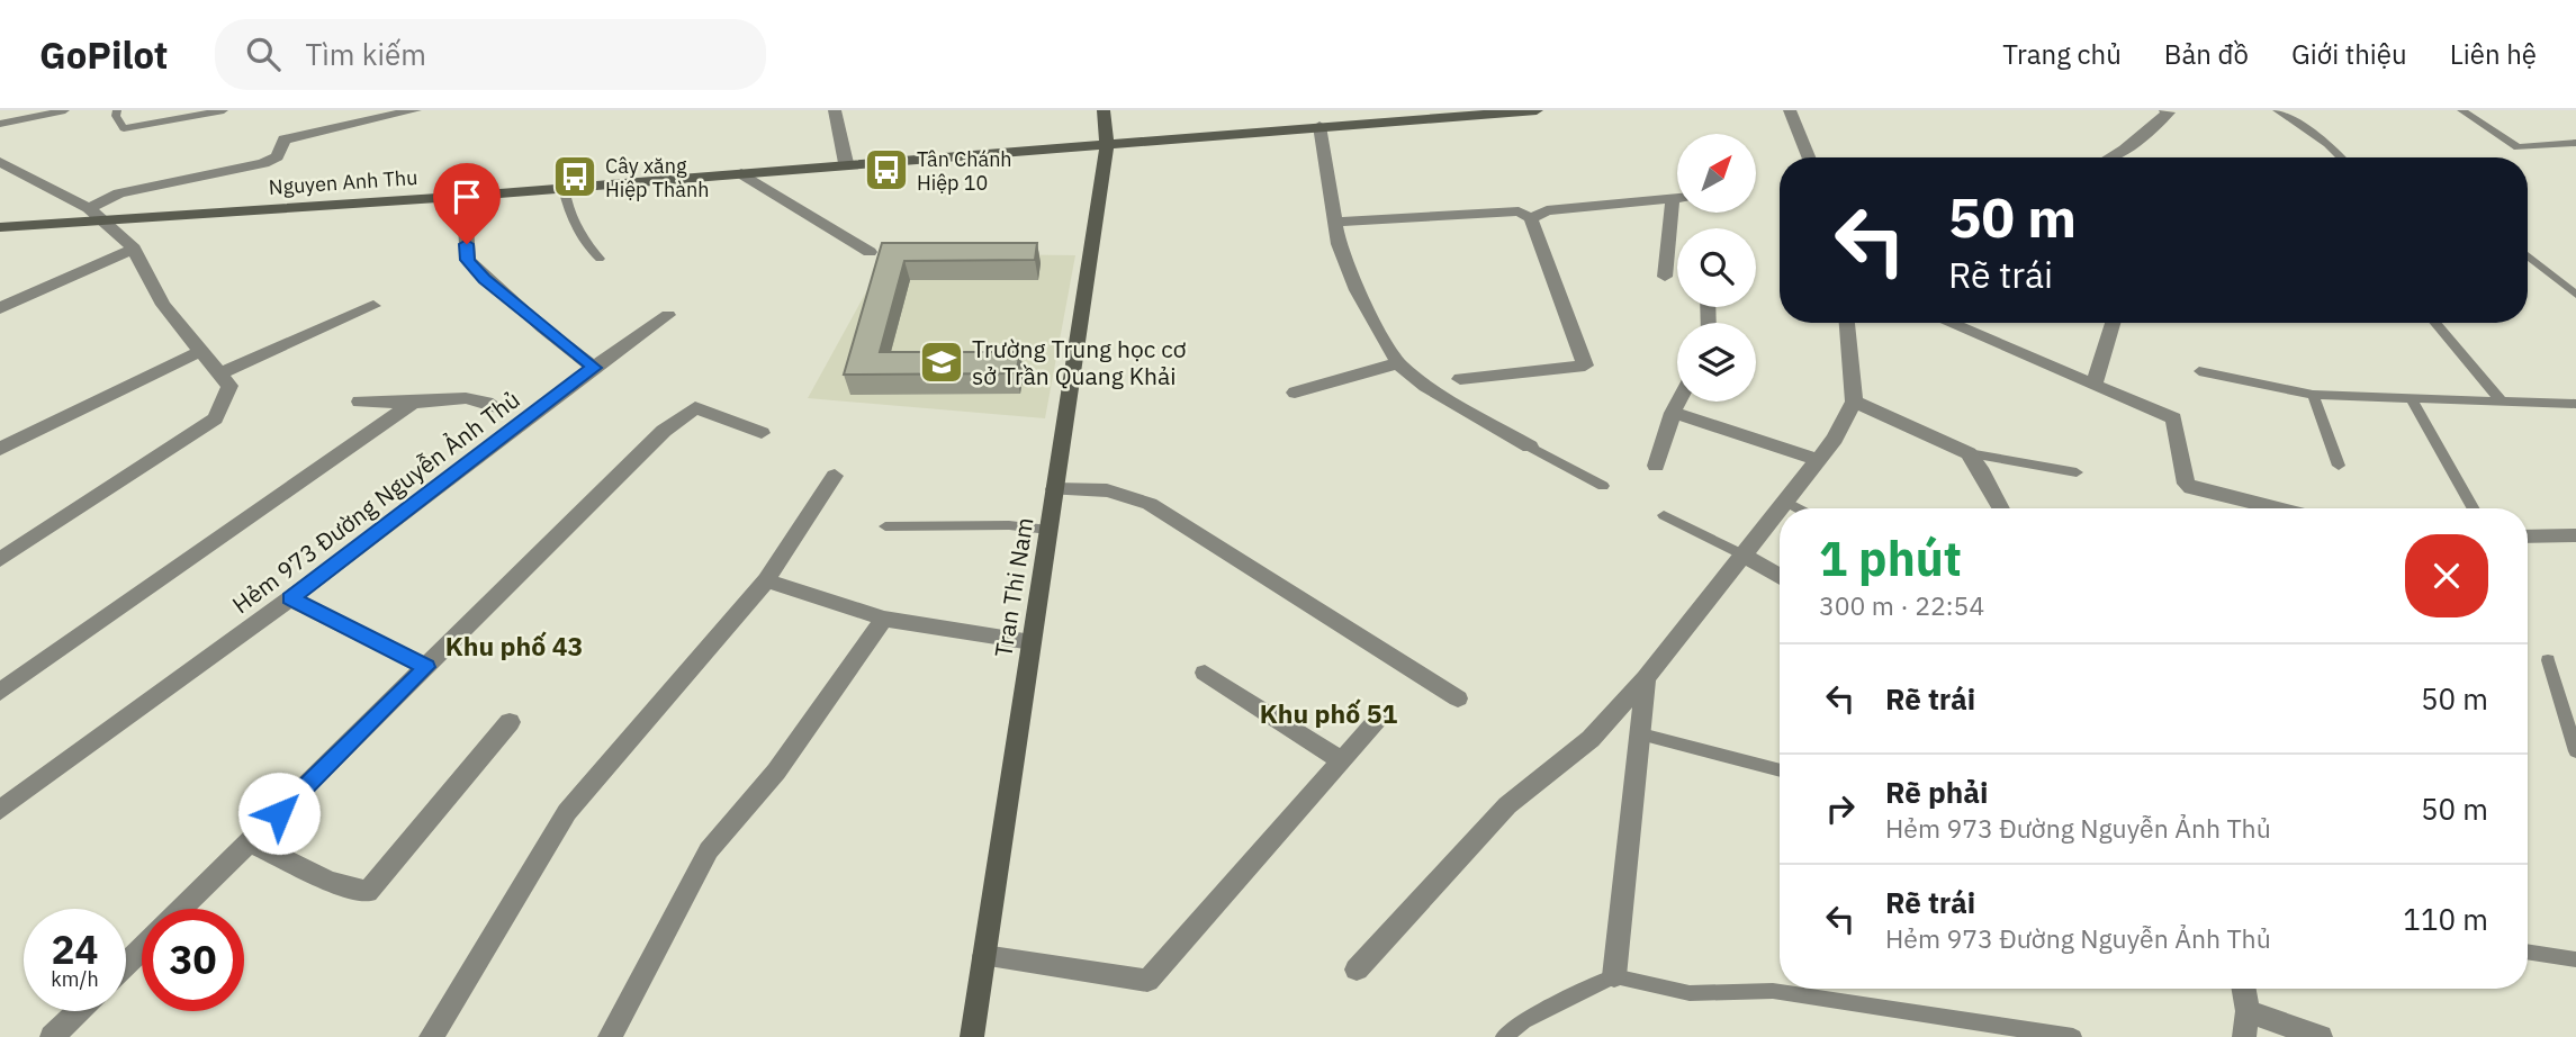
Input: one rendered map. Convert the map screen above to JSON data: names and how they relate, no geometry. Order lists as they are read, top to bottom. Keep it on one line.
{"streets":{"main road":["Nguyen Anh Thu","Tran Thi Nam"],"street":["Hẻm 973 Đường Nguyễn Ảnh Thủ"]},"crossings":[["Nguyen Anh Thu","Tran Thi Nam"]],"districts":["Khu phố 43","Khu phố 51"],"places":{"bus stop":["Tân Chánh Hiệp 10","Cây xăng Hiệp Thành"],"school or university":["Trường Trung học cơ sở Trần Quang Khải"]},"north":"top right","page":{"header":"GoPilot","search":"Tìm kiếm","nav":["Trang chủ","Bản đồ","Giới thiệu","Liên hệ"],"turn":["50 m","Rẽ trái"],"heading":["1 phút","300 m · 22:54"],"list":[{"name":"Rẽ trái","value":"50 m"},{"name":"Rẽ phải","note":"Hẻm 973 Đường Nguyễn Ảnh Thủ","value":"50 m"},{"name":"Rẽ trái","note":"Hẻm 973 Đường Nguyễn Ảnh Thủ","value":"110 m"}],"speed":"24 km/h","limit":"30"}}
